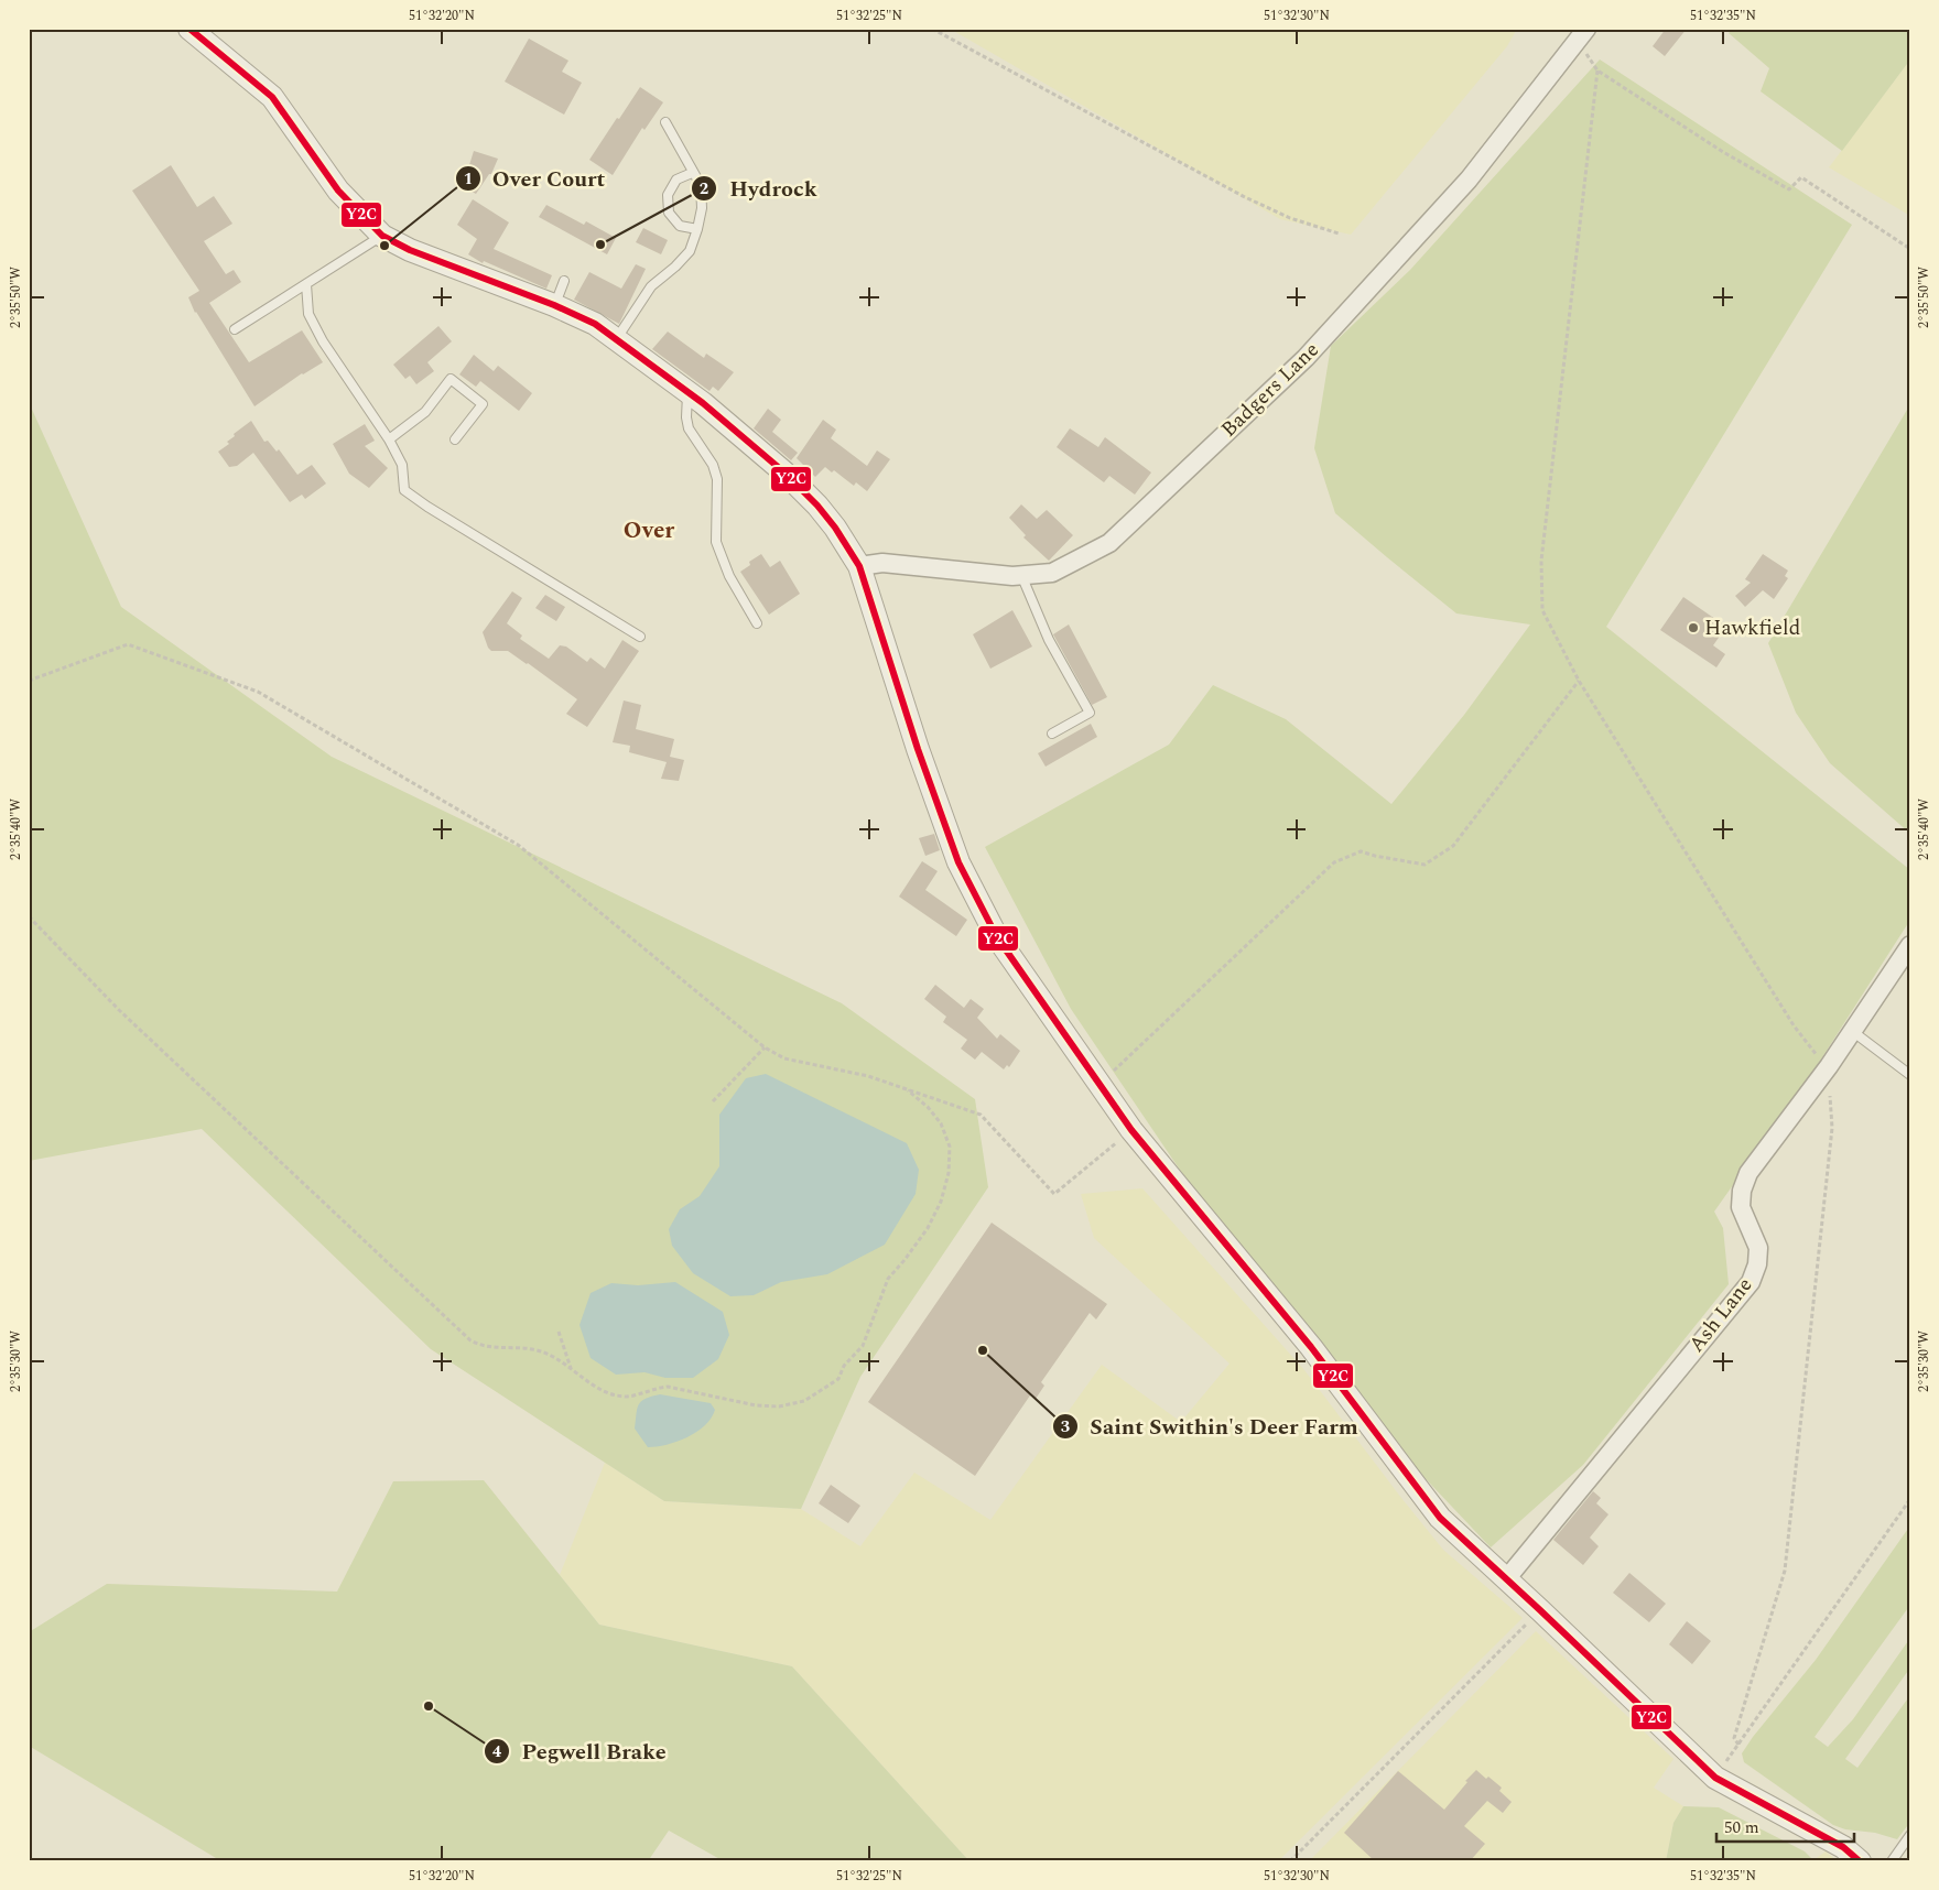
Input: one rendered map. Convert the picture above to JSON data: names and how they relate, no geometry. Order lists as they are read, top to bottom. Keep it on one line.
{"streets":{"street":["Badgers Lane","Ash Lane"]},"districts":["Over"],"places":["Hydrock","Over Court","Hawkfield","Saint Swithin's Deer Farm","Pegwell Brake"],"lines":["transit line Y2C"],"scale_bar":"50 m","coordinates":["51°32'20\"N","51°32'25\"N","51°32'30\"N","51°32'35\"N","2°35'50\"W","2°35'40\"W","2°35'30\"W"]}
